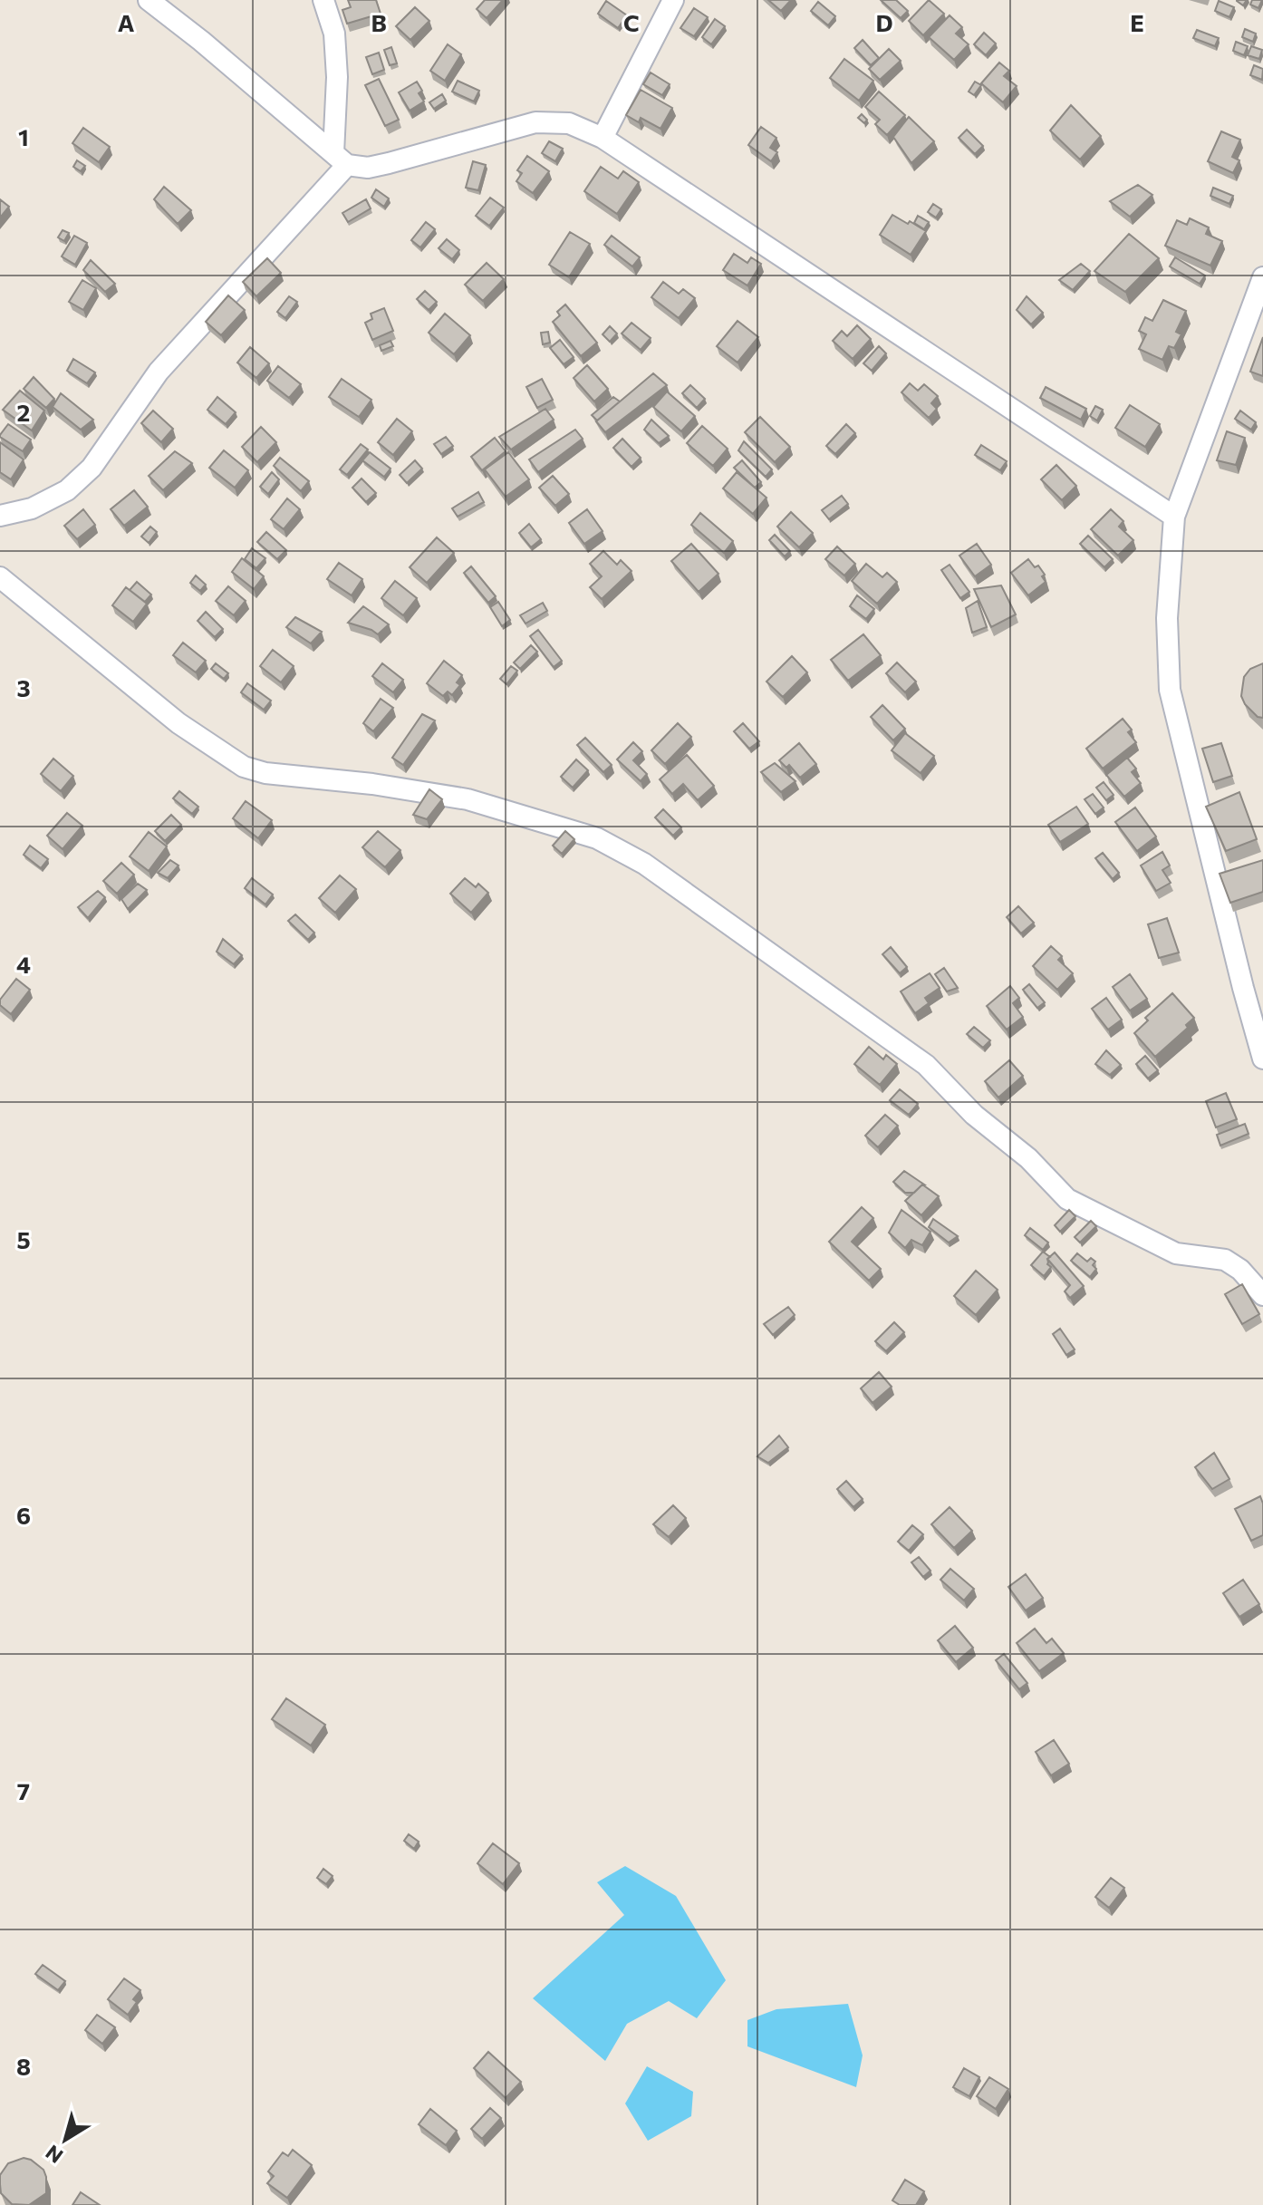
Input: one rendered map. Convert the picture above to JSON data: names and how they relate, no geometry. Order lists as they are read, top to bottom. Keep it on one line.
{"north":"bottom left","grid":{"columns":["A","B","C","D","E"],"rows":["1","2","3","4","5","6","7","8"]}}
